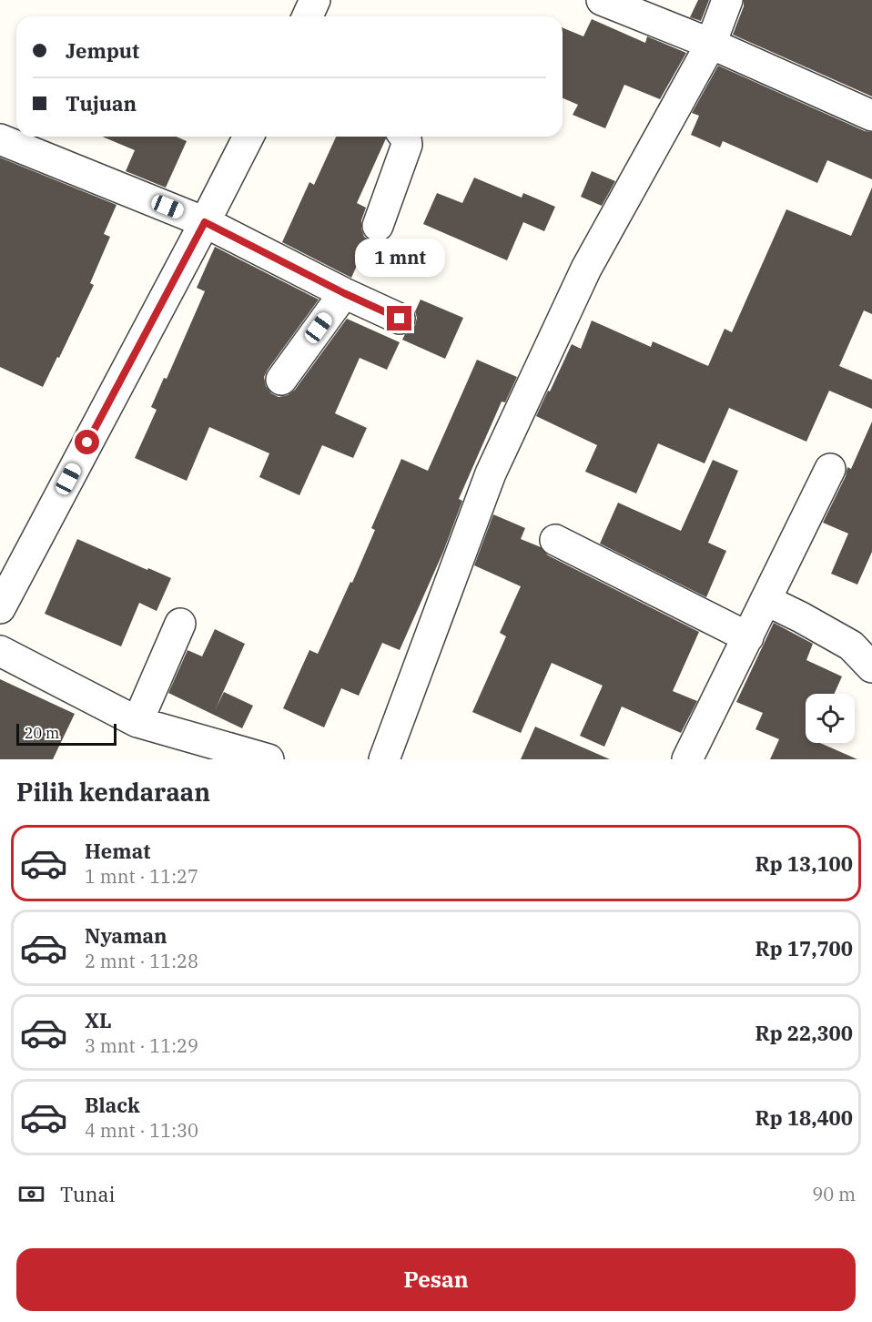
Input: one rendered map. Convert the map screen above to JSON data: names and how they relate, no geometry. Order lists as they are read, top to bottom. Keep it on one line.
{"scale_bar":"20 m","page":{"banner":["Jemput","Tujuan"],"bubble":"1 mnt","scale":"20 m","heading":"Pilih kendaraan","list":[{"name":"Hemat","note":"1 mnt · 11:27","value":"Rp 13,100"},{"name":"Nyaman","note":"2 mnt · 11:28","value":"Rp 17,700"},{"name":"XL","note":"3 mnt · 11:29","value":"Rp 22,300"},{"name":"Black","note":"4 mnt · 11:30","value":"Rp 18,400"}],"pay":["Tunai","90 m"],"buttons":"Pesan"}}
